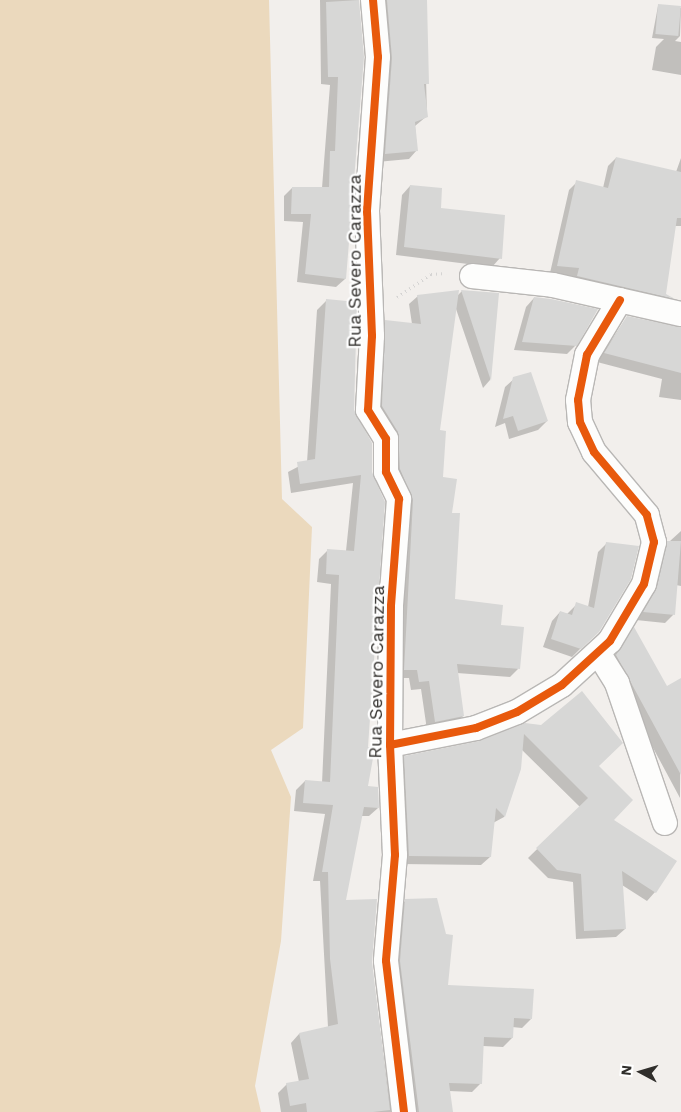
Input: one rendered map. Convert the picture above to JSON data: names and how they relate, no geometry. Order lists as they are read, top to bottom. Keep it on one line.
{"streets":{"street":["Rua Severo Carazza"]},"north":"left"}
